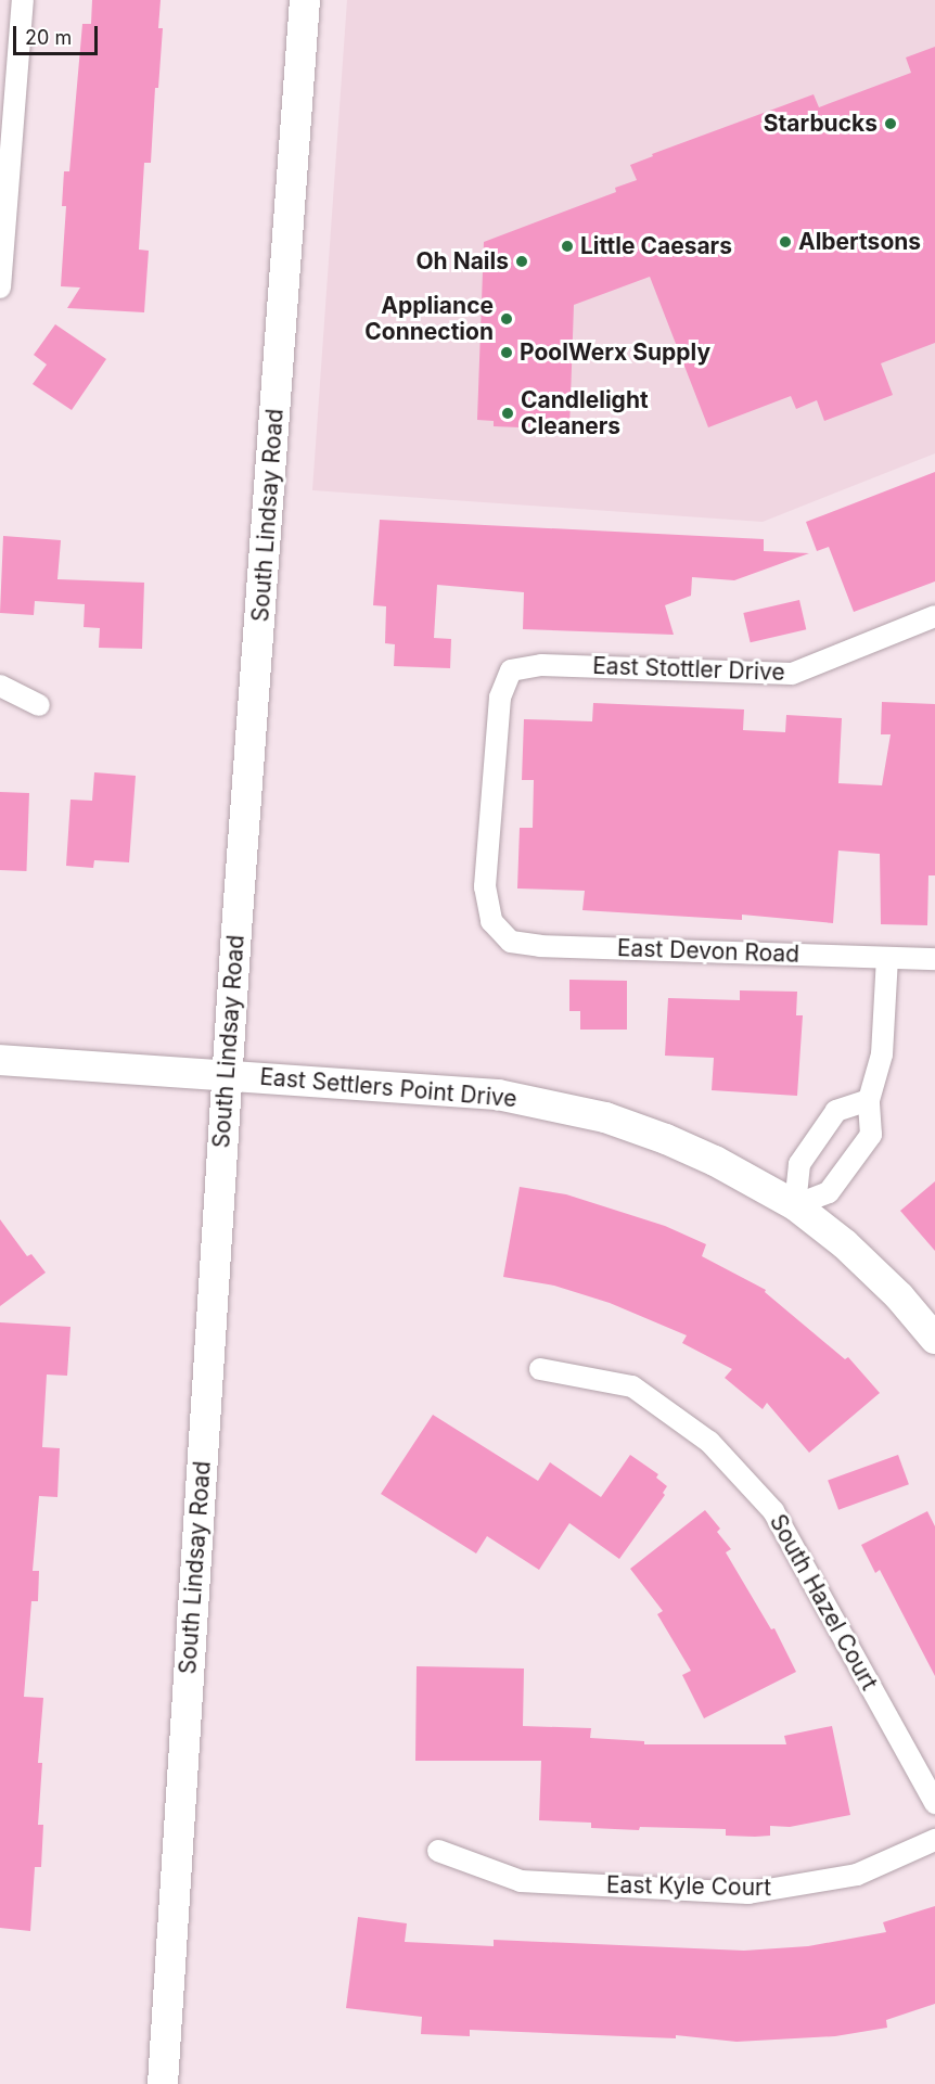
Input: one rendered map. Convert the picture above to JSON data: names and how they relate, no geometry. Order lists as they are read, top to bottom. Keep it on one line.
{"streets":{"main road":["South Lindsay Road","East Settlers Point Drive"],"street":["East Stottler Drive","East Devon Road","South Hazel Court","East Kyle Court"]},"crossings":[["South Lindsay Road","East Settlers Point Drive"],["East Stottler Drive","East Devon Road"]],"places":["Starbucks","Albertsons","Little Caesars","Oh Nails","Appliance Connection","PoolWerx Supply","Candlelight Cleaners"],"scale_bar":"20 m"}
